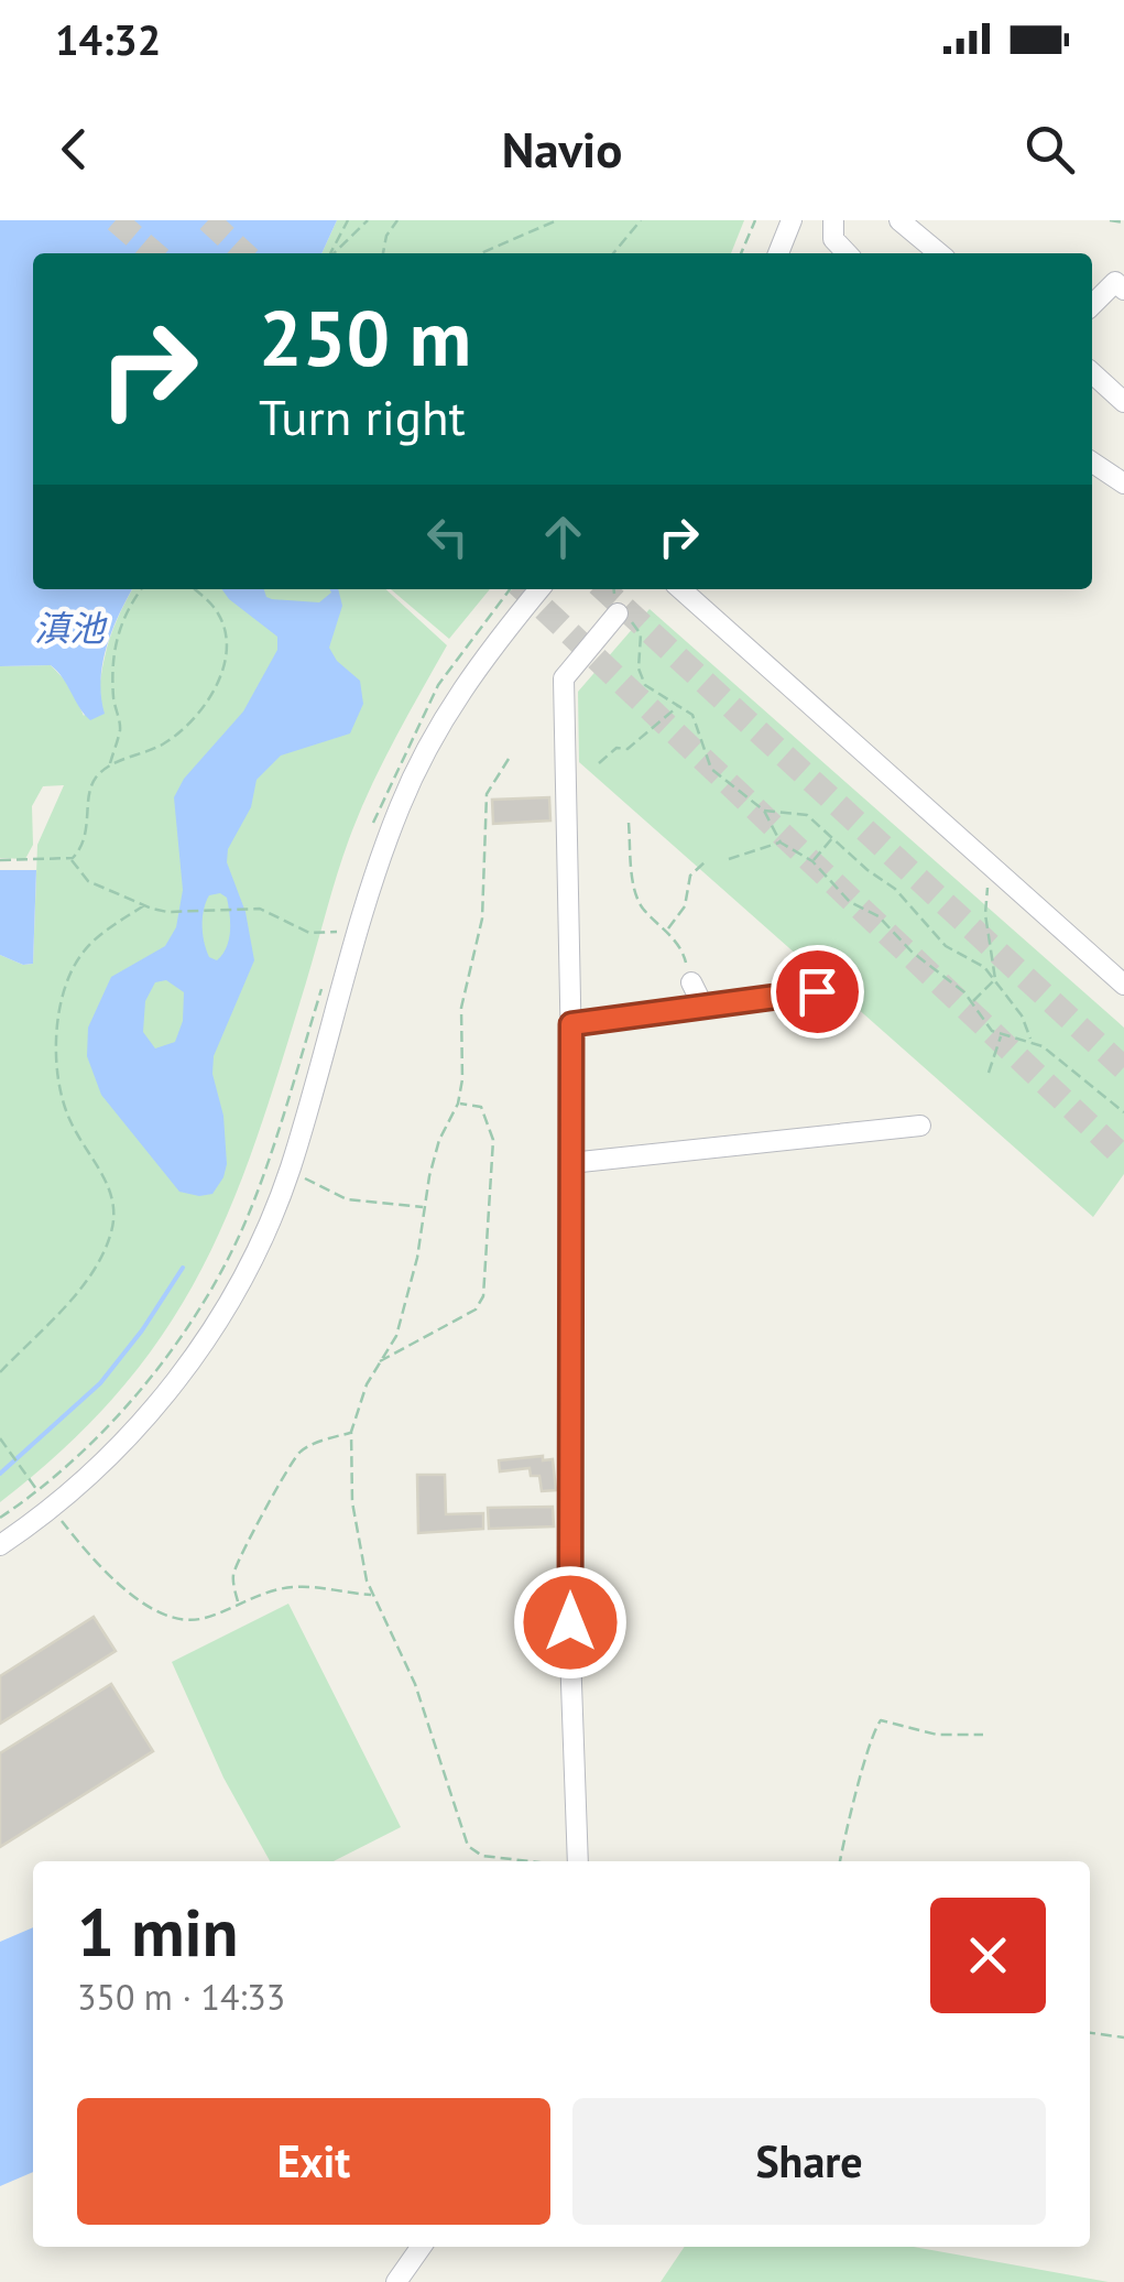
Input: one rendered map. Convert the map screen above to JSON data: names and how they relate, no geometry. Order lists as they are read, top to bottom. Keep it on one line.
{"water":["滇池"],"page":{"status":"14:32","header":"Navio","turn":["250 m","Turn right"],"heading":["1 min","350 m · 14:33"],"buttons":["Exit","Share"]}}
